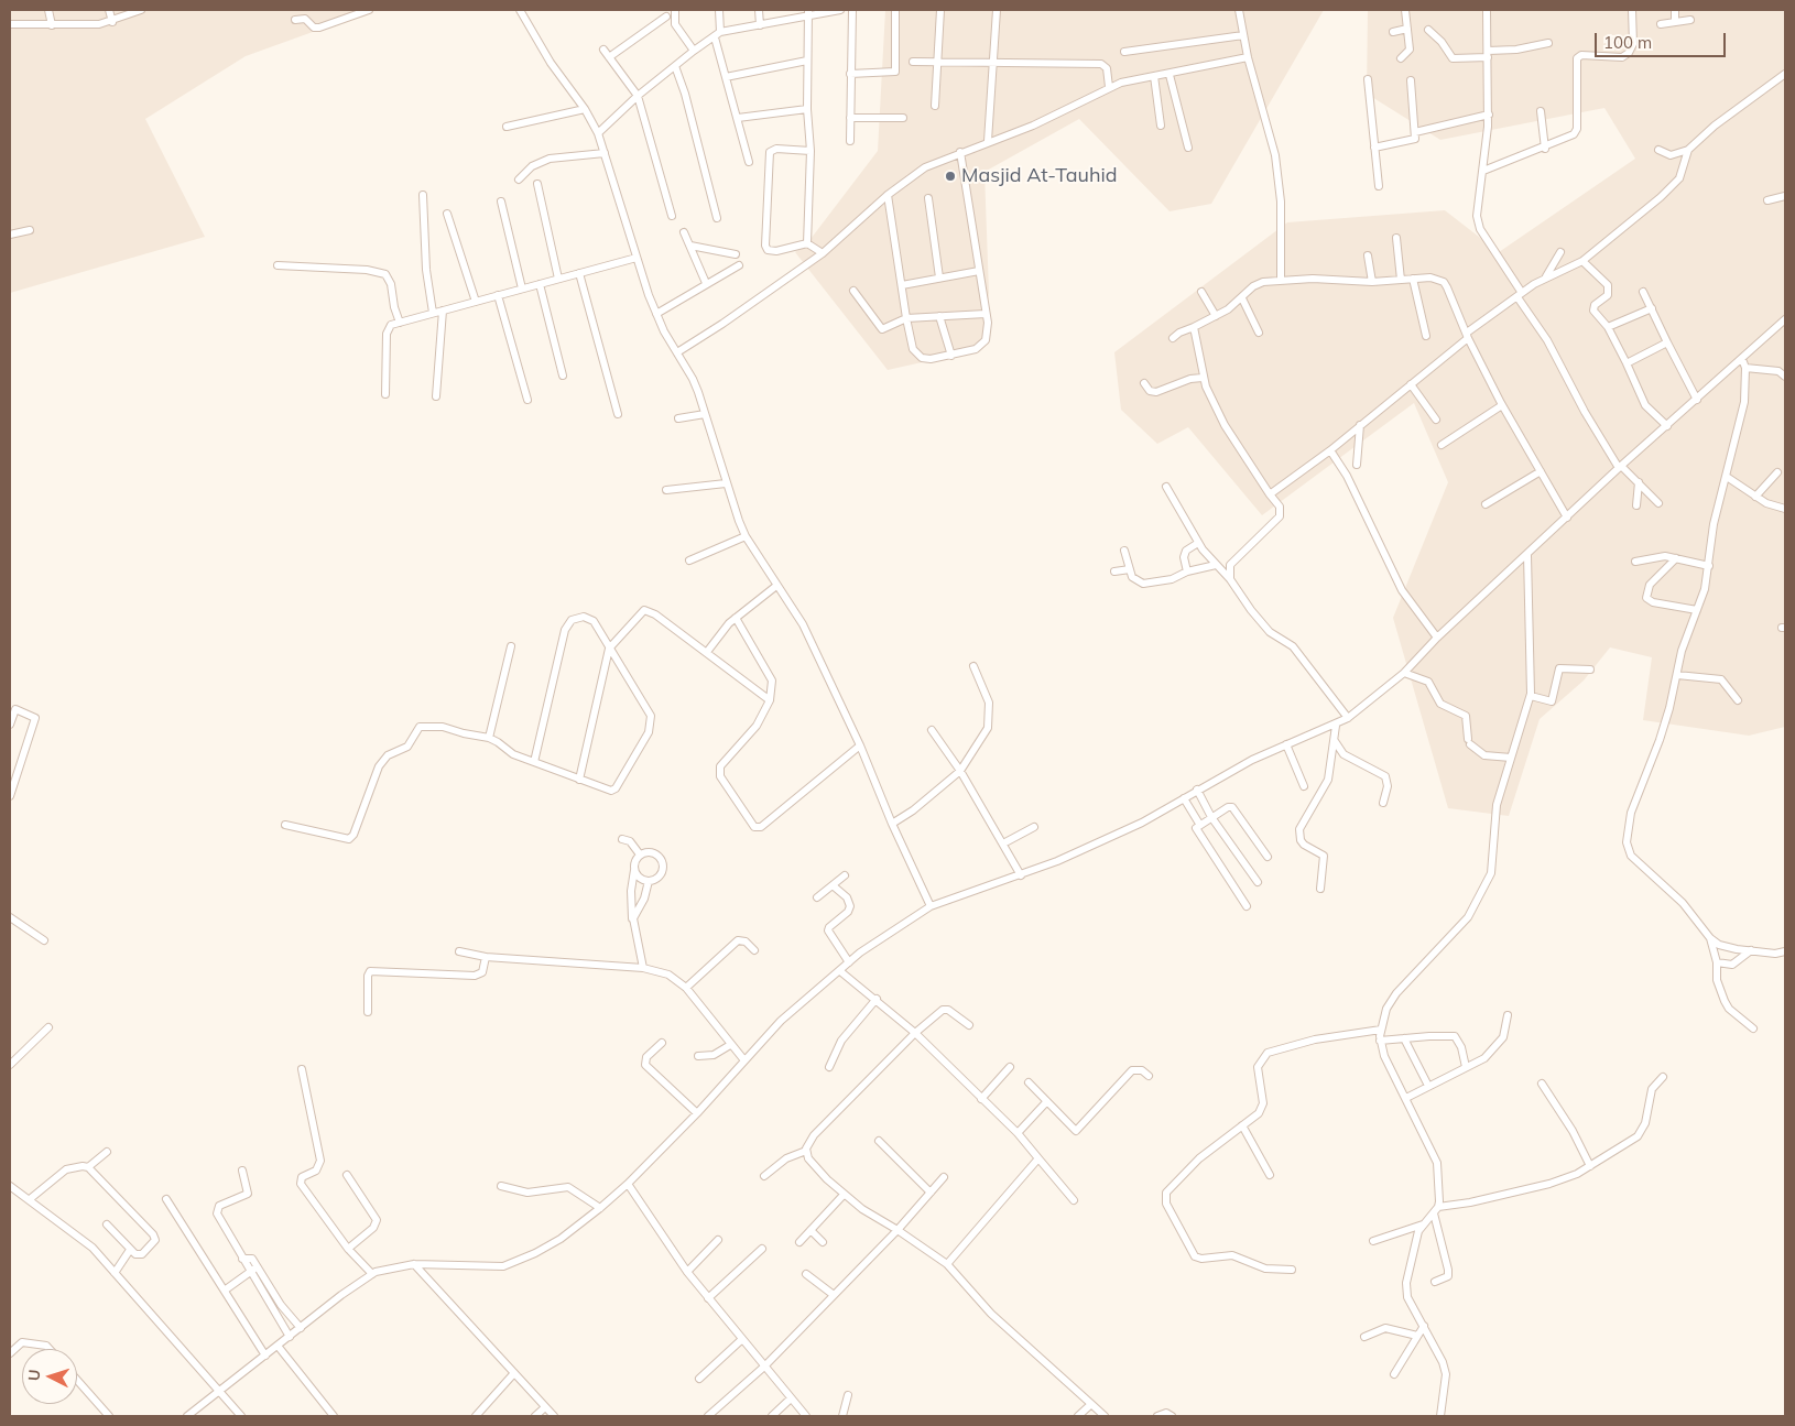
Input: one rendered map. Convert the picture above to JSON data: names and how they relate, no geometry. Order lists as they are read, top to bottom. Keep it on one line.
{"places":["Masjid At-Tauhid"],"scale_bar":"100 m","north":"left"}
